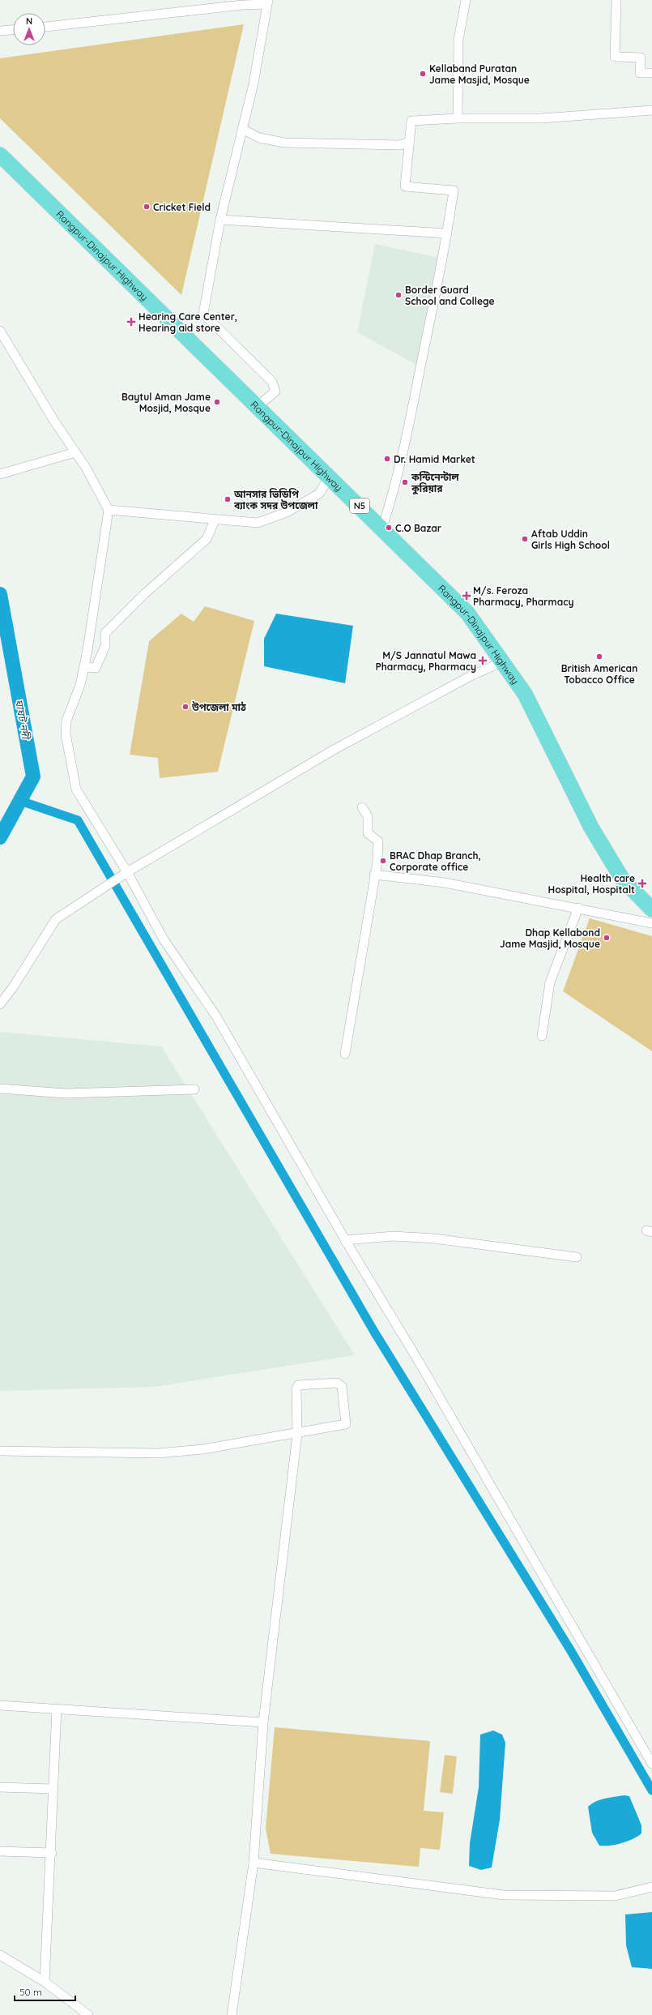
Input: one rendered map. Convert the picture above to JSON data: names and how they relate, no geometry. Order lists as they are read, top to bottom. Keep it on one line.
{"streets":{"highway":["Rangpur-Dinajpur Highway","N5"]},"water":["ঘাঘট নদী"],"places":{"other":["Kellaband Puratan Jame Masjid, Mosque","Cricket Field","Border Guard School and College","Baytul Aman Jame Mosjid, Mosque","Dr. Hamid Market","কন্টিনেন্টাল কুরিয়ার","আনসার ভিডিপি ব্যাংক সদর উপজেলা","C.O Bazar","Aftab Uddin Girls High School","British American Tobacco Office","উপজেলা মাঠ","BRAC Dhap Branch, Corporate office","Dhap Kellabond Jame Masjid, Mosque"],"health":["Hearing Care Center, Hearing aid store","M/s. Feroza Pharmacy, Pharmacy","M/S Jannatul Mawa Pharmacy, Pharmacy","Health care Hospital, Hospitalt"]},"scale_bar":"50 m","north":"top"}
